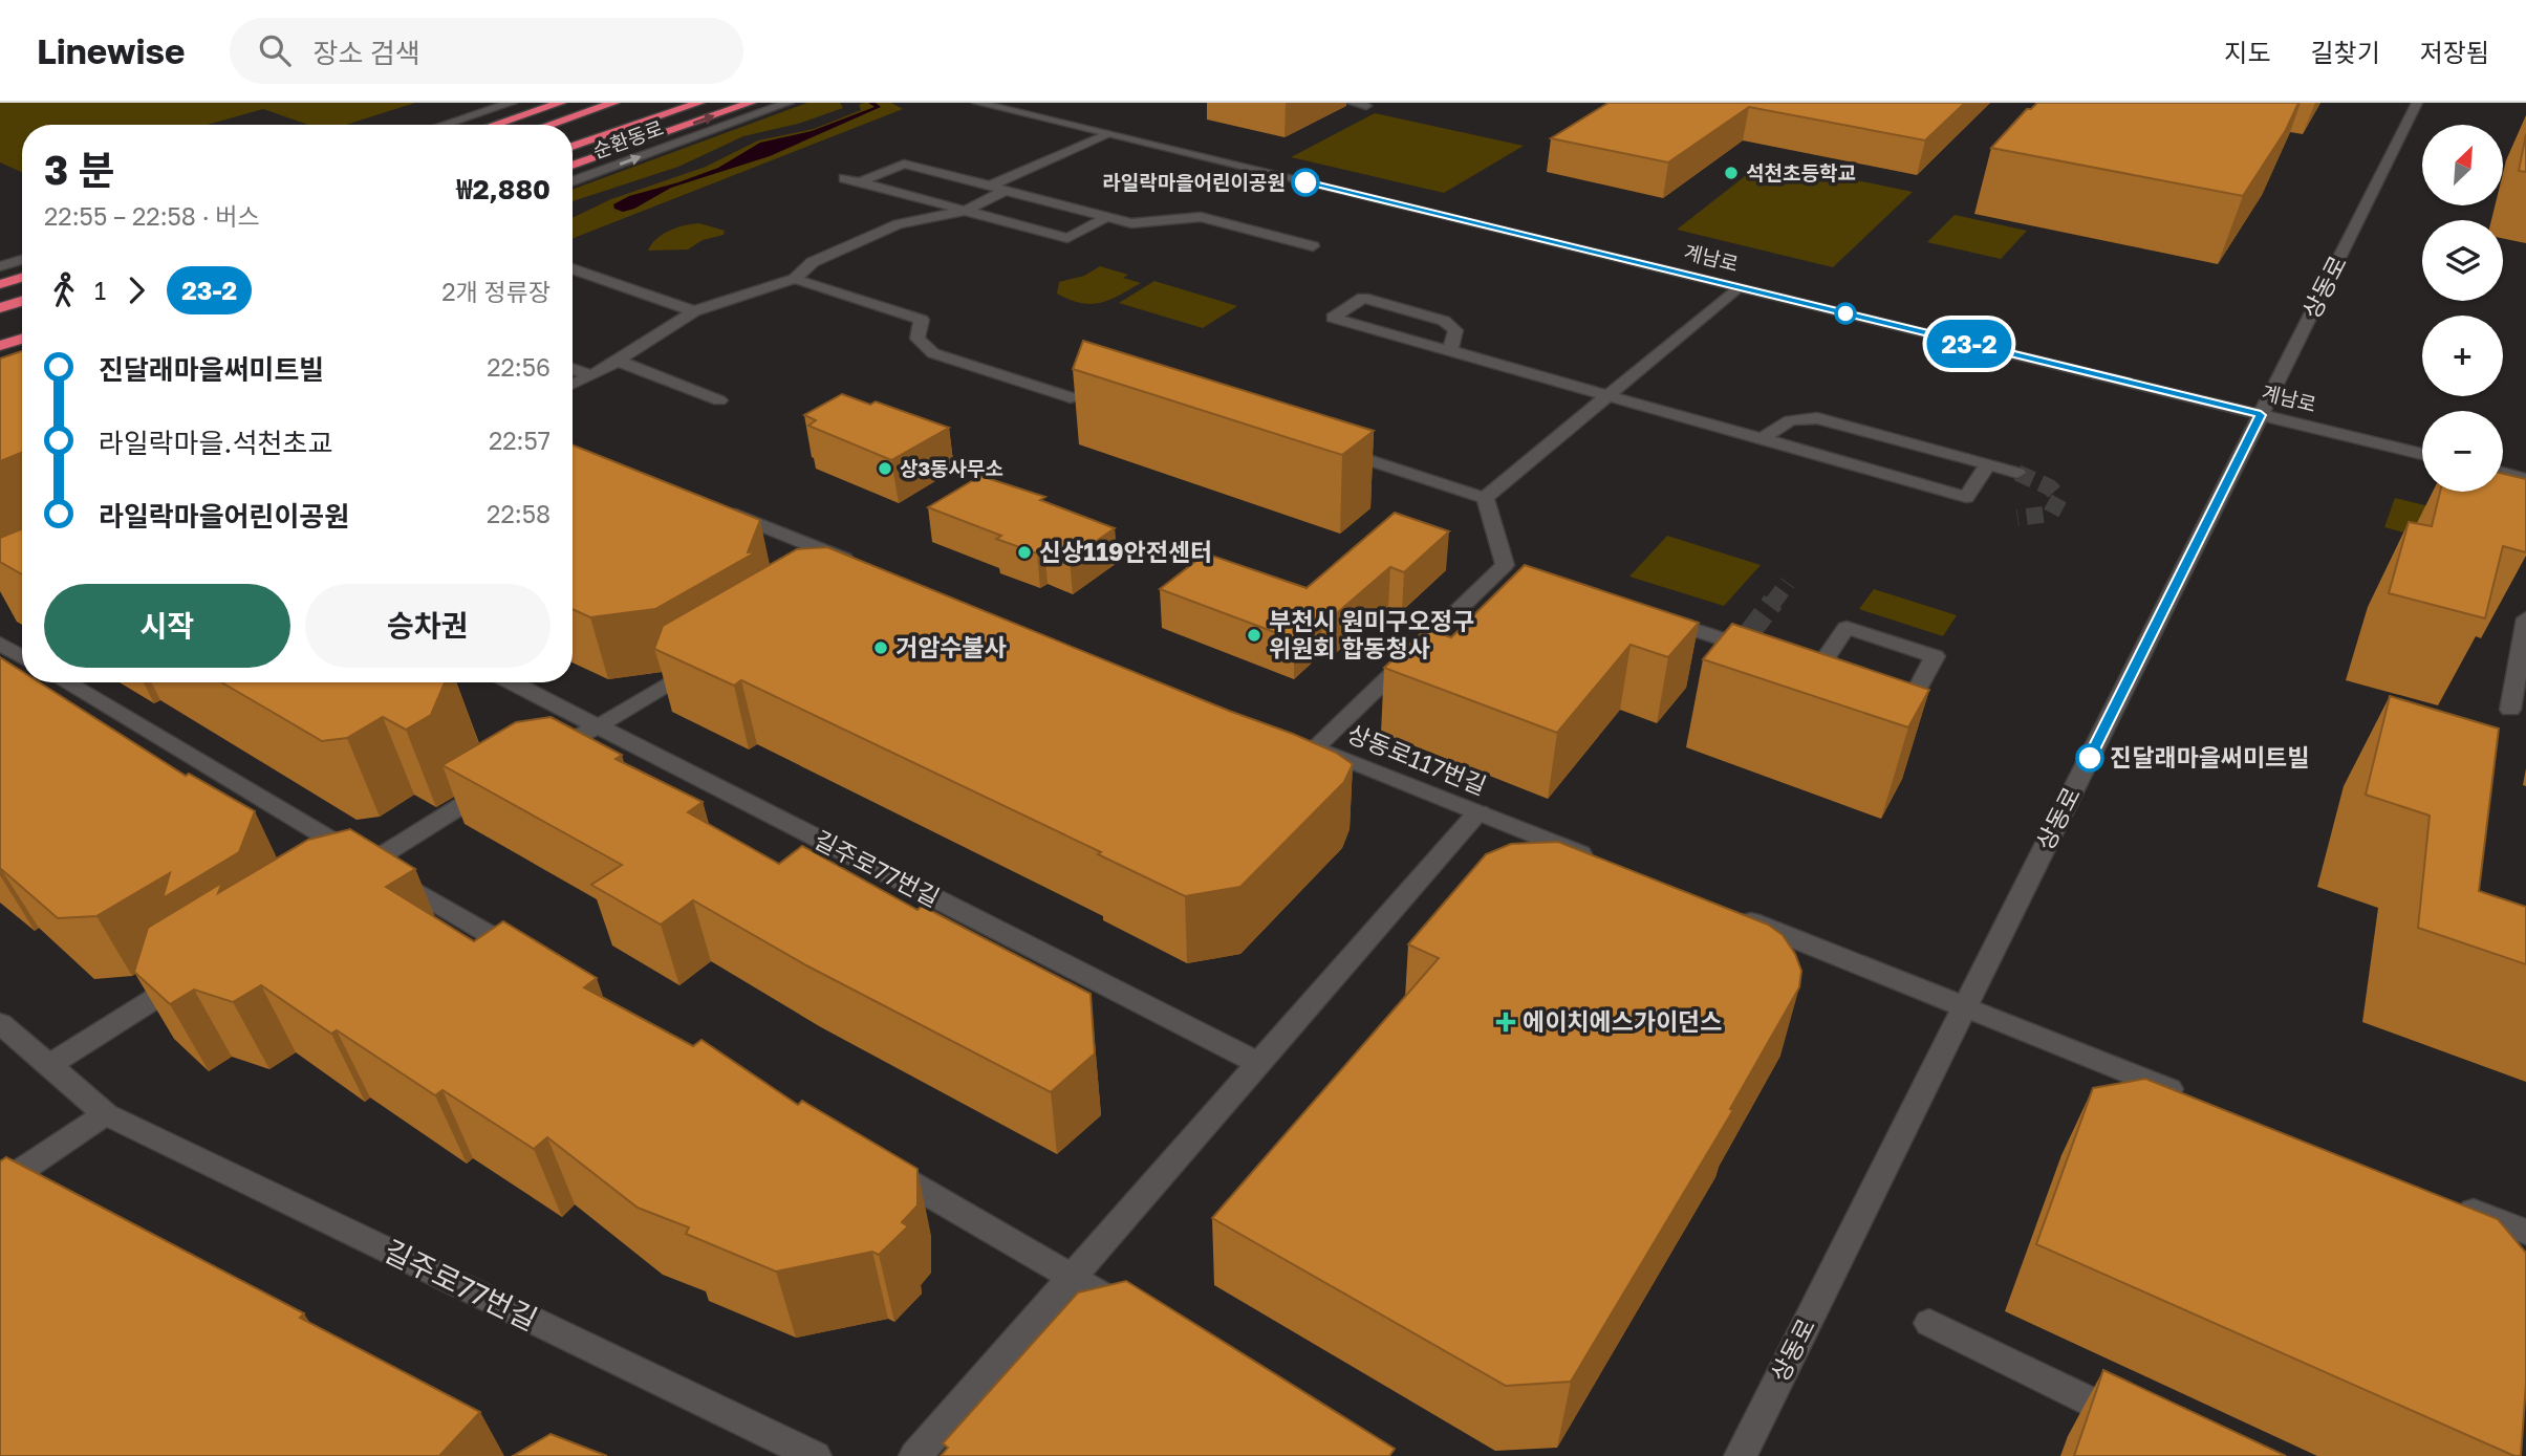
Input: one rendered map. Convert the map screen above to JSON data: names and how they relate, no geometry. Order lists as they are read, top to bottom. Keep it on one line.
{"streets":{"street":["순환동로","계남로","상동로","상동로117번길","길주로77번길"]},"crossings":[["계남로","상동로"]],"places":{"other":["석천초등학교","라일락마을어린이공원","상3동사무소","신상119안전센터","부천시 원미구오정구 위원회 합동청사","거암수불사","진달래마을써미트빌"],"health":["에이치에스가이던스"]},"lines":["bus line 23-2"],"north":"top right","page":{"header":"Linewise","search":"장소 검색","nav":["지도","길찾기","저장됨"],"on_map":"23-2","map_buttons":["+","−"],"heading":["3 분","22:55 – 22:58 · 버스","₩2,880"],"legs":["1","23-2","2개 정류장"],"list":[{"name":"진달래마을써미트빌","value":"22:56"},{"name":"라일락마을.석천초교","value":"22:57"},{"name":"라일락마을어린이공원","value":"22:58"}],"buttons":["시작","승차권"]}}
